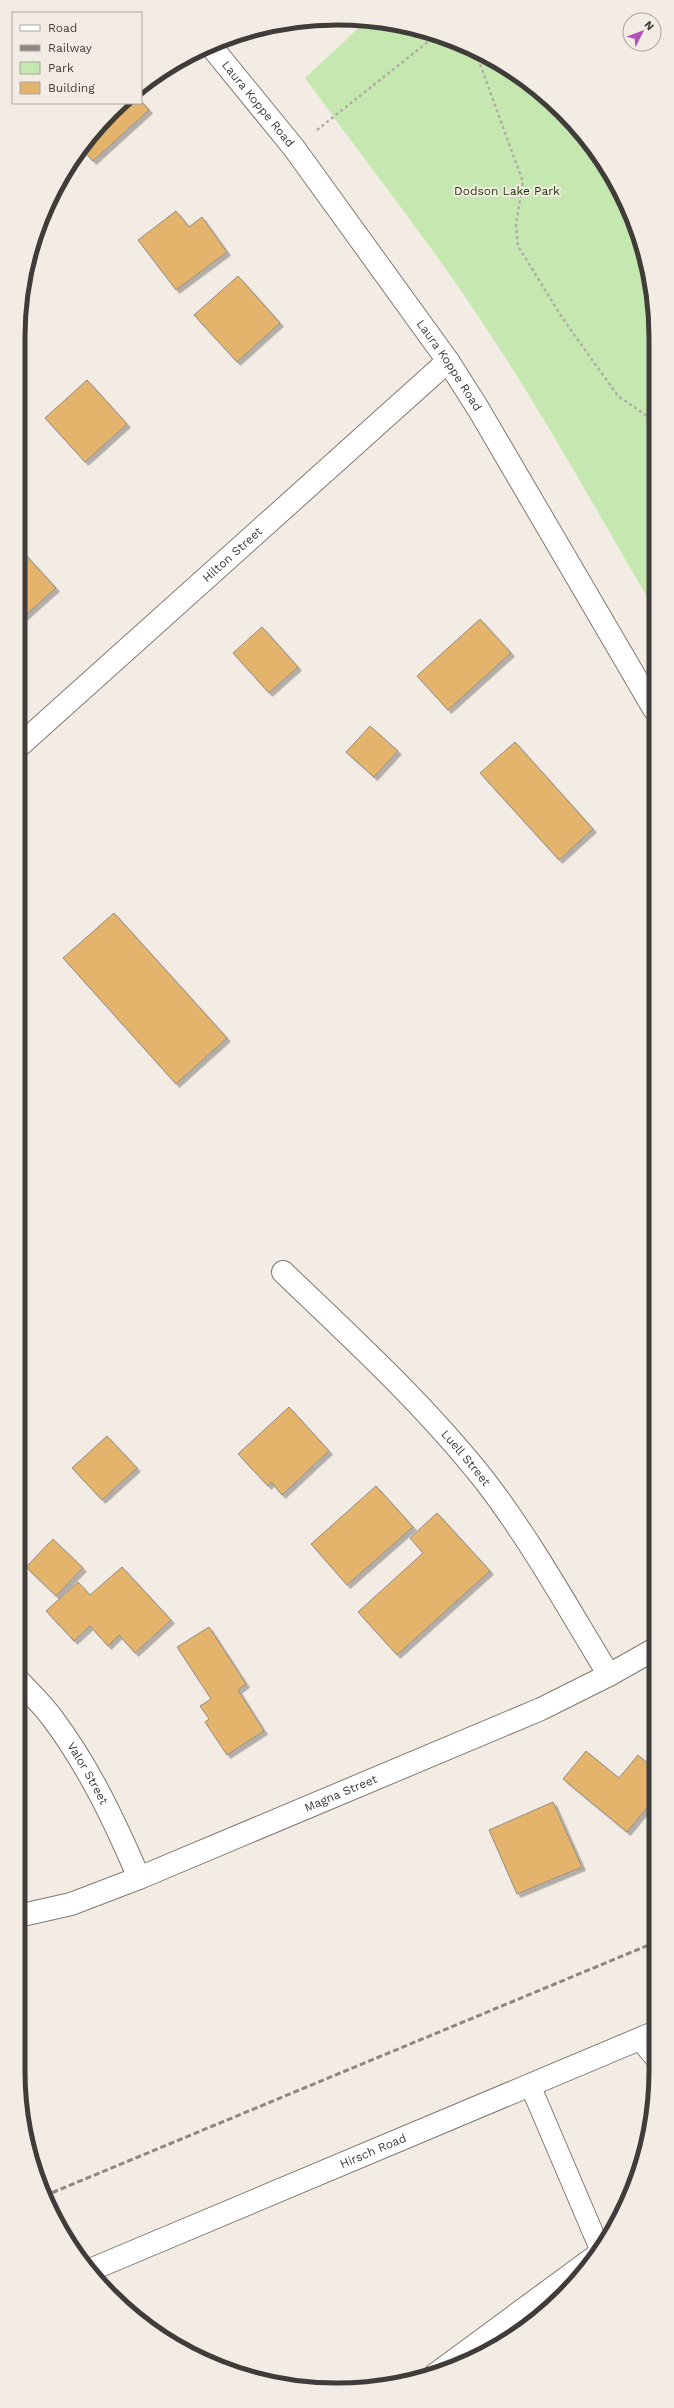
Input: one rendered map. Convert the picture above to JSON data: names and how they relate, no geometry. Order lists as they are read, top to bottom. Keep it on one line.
{"streets":{"street":["Laura Koppe Road","Hilton Street","Luell Street","Valor Street","Magna Street","Hirsch Road"]},"crossings":[["Laura Koppe Road","Hilton Street"],["Luell Street","Magna Street"],["Valor Street","Magna Street"]],"parks":["Dodson Lake Park"],"legend":["Road","Railway","Park","Building"],"north":"top right"}
